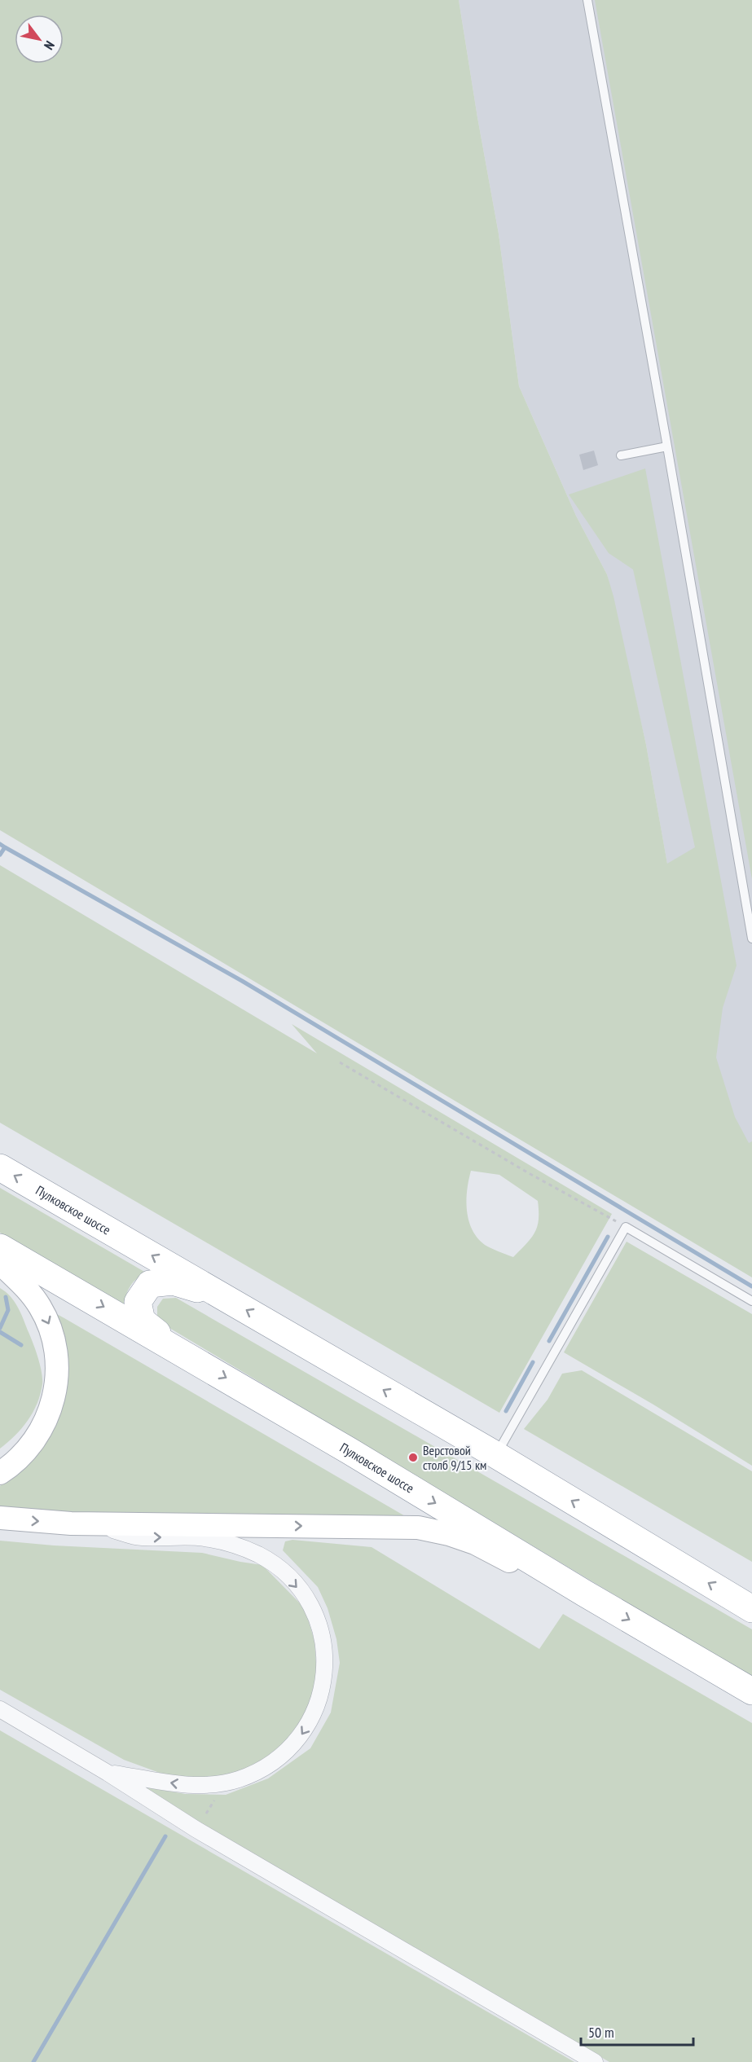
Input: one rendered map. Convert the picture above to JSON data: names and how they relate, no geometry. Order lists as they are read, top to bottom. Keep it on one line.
{"streets":{"highway":["Пулковское шоссе"]},"places":["Верстовой столб 9/15 км"],"scale_bar":"50 m","north":"bottom right"}
